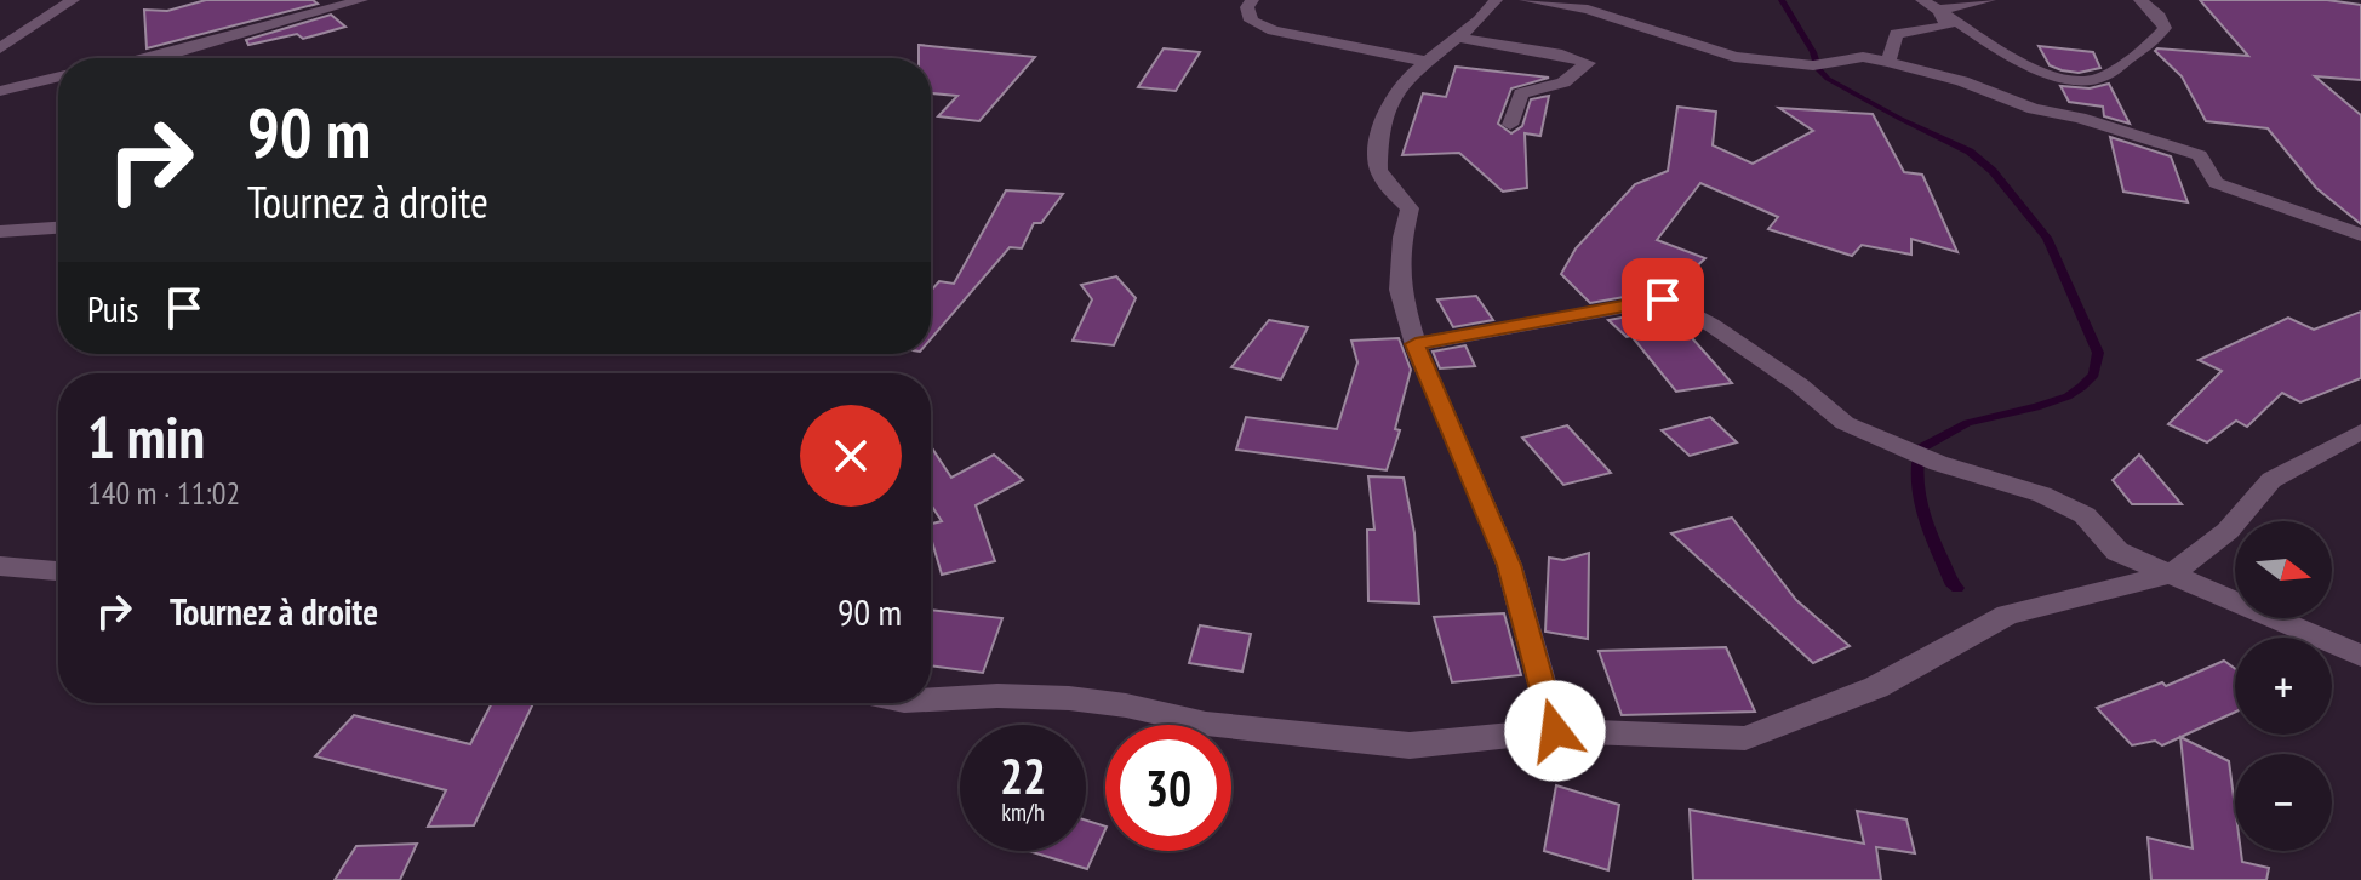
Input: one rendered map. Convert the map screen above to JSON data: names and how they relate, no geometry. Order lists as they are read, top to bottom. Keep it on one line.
{"north":"right","page":{"turn":["90 m","Tournez à droite"],"then":"Puis","heading":["1 min","140 m · 11:02"],"map_buttons":["+","−"],"list":[{"name":"Tournez à droite","value":"90 m"}],"speed":"22 km/h","limit":"30"}}
